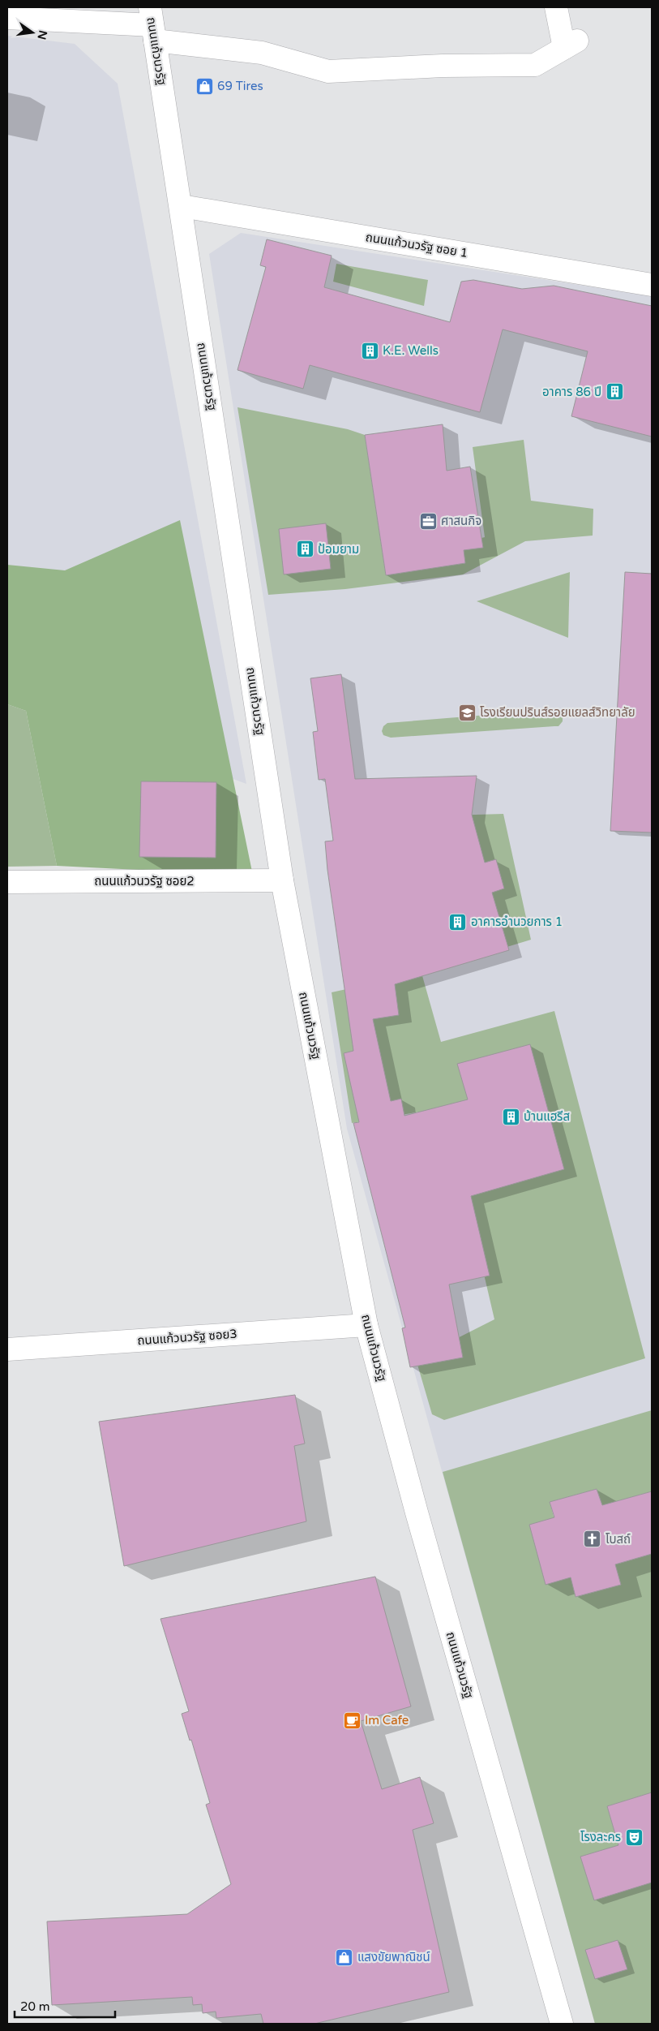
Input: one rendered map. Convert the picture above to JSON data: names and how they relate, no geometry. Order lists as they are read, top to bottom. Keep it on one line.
{"streets":{"street":["ถนนแก้วนวรัฐ","ถนนแก้วนวรัฐ ซอย 1","ถนนแก้วนวรัฐ ซอย2","ถนนแก้วนวรัฐ ซอย3"]},"crossings":[["ถนนแก้วนวรัฐ","ถนนแก้วนวรัฐ ซอย 1"],["ถนนแก้วนวรัฐ","ถนนแก้วนวรัฐ ซอย2"],["ถนนแก้วนวรัฐ","ถนนแก้วนวรัฐ ซอย3"]],"places":{"shop":["69 Tires","แสงขัยพาณิชน์"],"building":["K.E. Wells","อาคาร 86 ปี","ป้อมยาม","อาคารอำนวยการ 1","บ้านแฮรีส"],"office":["ศาสนกิจ"],"school or university":["โรงเรียนปรินส์รอยแยลส์วิทยาลัย"],"church":["โบสถ์"],"cafe":["Im Cafe"],"theatre":["โรงละคร"]},"scale_bar":"20 m","north":"right"}
